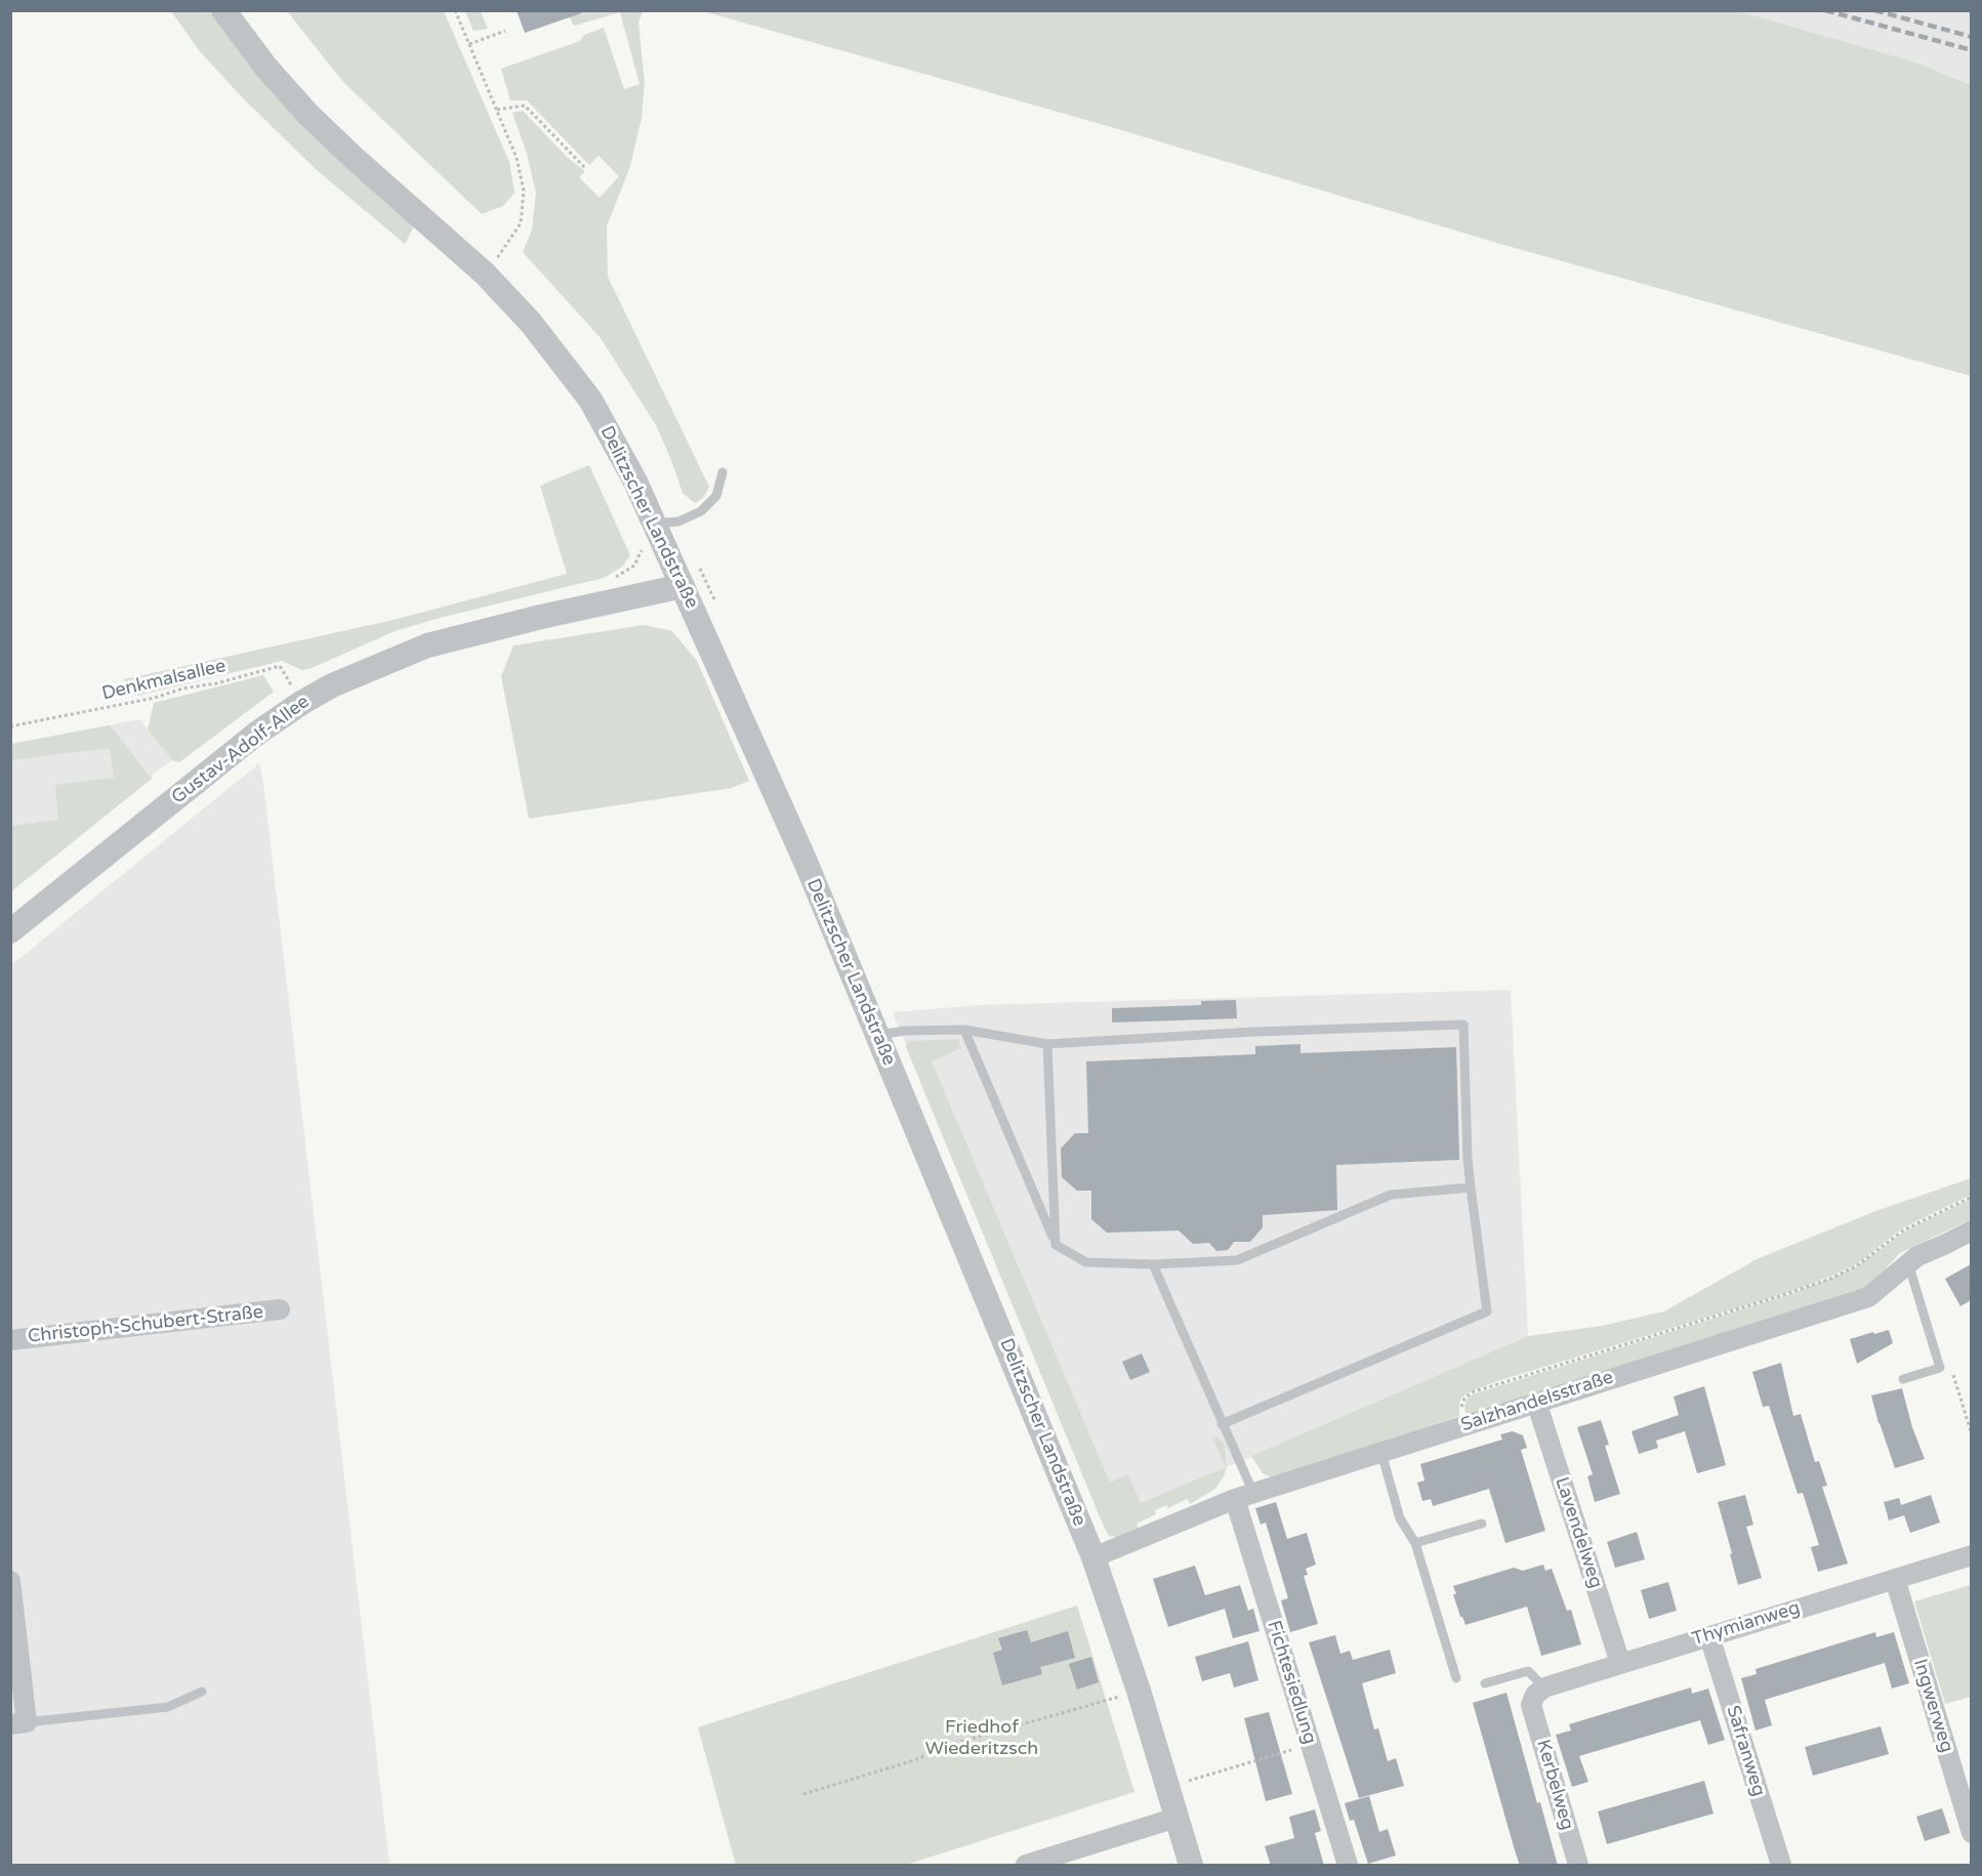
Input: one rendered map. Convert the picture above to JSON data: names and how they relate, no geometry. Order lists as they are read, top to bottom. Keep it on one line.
{"streets":{"street":["Delitzscher Landstraße","Gustav-Adolf-Allee","Christoph-Schubert-Straße","Salzhandelsstraße","Lavendelweg","Thymianweg","Fichtesiedlung","Ingwerweg","Safranweg","Kerbelweg"],"path":["Denkmalsallee"]},"crossings":[["Delitzscher Landstraße","Gustav-Adolf-Allee"],["Delitzscher Landstraße","Salzhandelsstraße"],["Denkmalsallee","Gustav-Adolf-Allee"],["Salzhandelsstraße","Lavendelweg"],["Salzhandelsstraße","Fichtesiedlung"],["Lavendelweg","Thymianweg"],["Thymianweg","Ingwerweg"],["Thymianweg","Safranweg"],["Thymianweg","Kerbelweg"]],"parks":["Friedhof Wiederitzsch"]}
